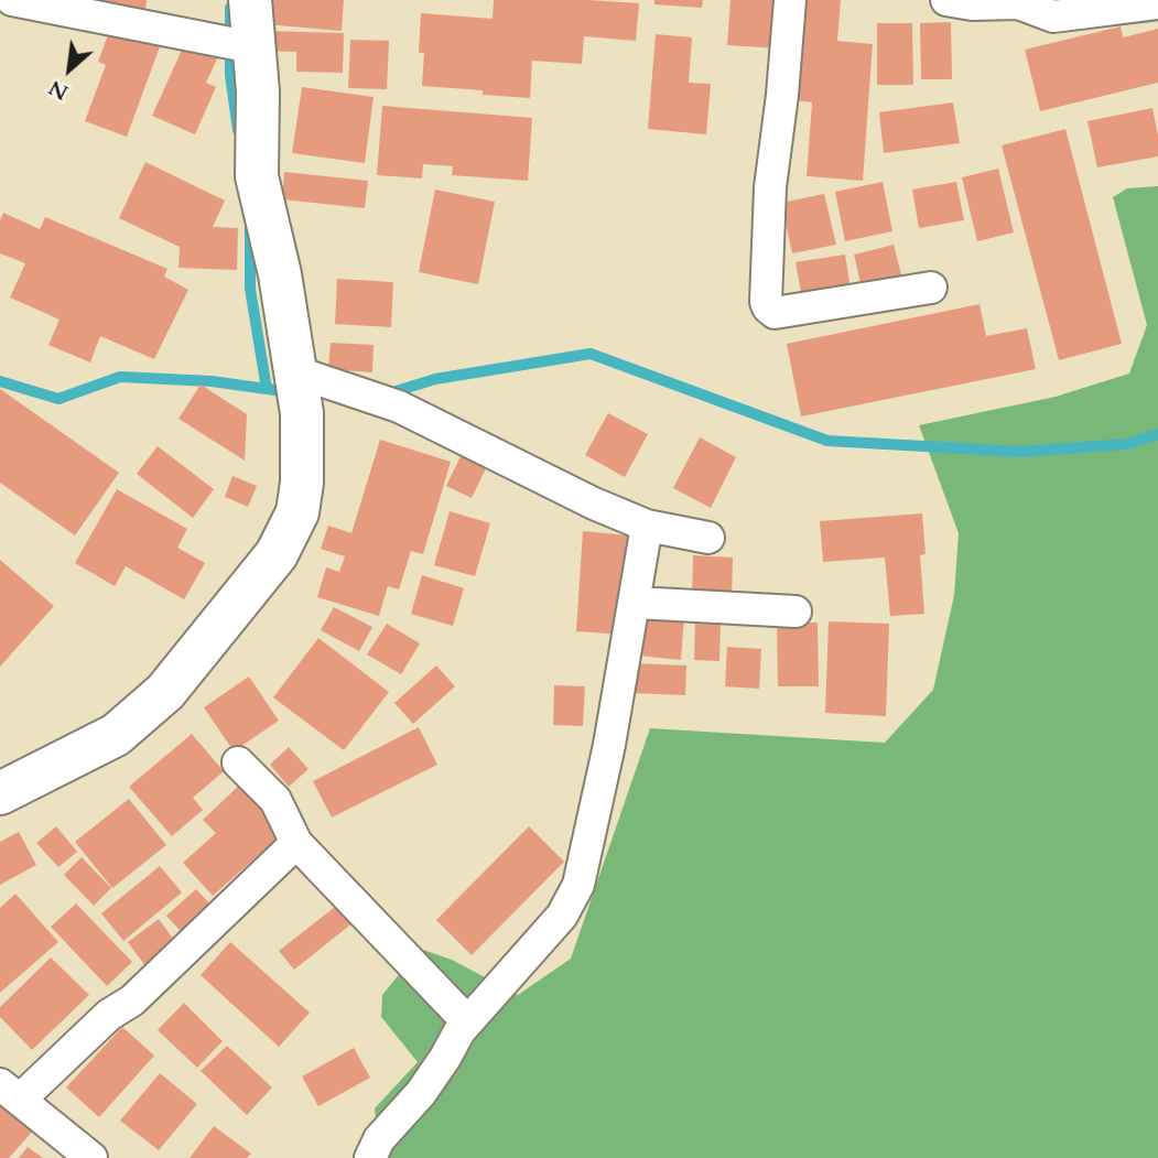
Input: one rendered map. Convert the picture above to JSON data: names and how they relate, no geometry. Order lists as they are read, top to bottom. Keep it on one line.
{"north":"bottom left"}
